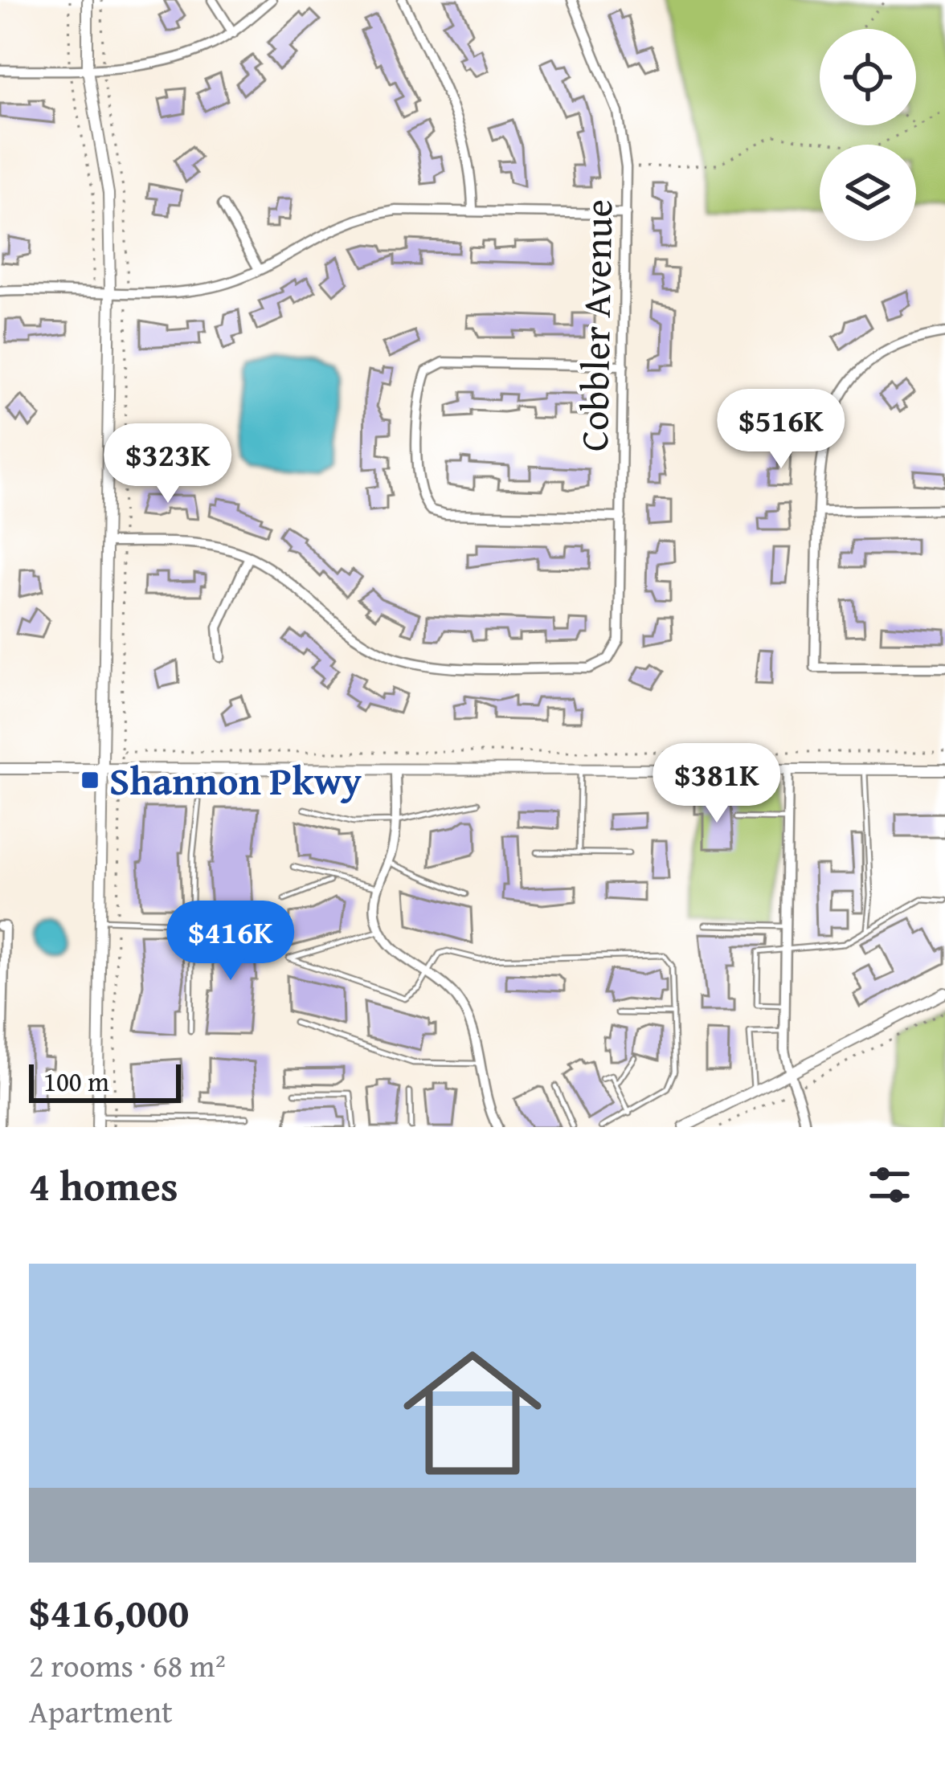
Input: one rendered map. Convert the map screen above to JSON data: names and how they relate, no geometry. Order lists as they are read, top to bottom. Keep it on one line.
{"streets":{"street":["Cobbler Avenue"]},"places":{"transit":["Shannon Pkwy"]},"scale_bar":"100 m","page":{"price":["$516K","$323K","$381K","$416K"],"scale":"100 m","heading":"4 homes","list":[{"name":"$416,000","note":"2 rooms · 68 m² · Apartment"}]}}
